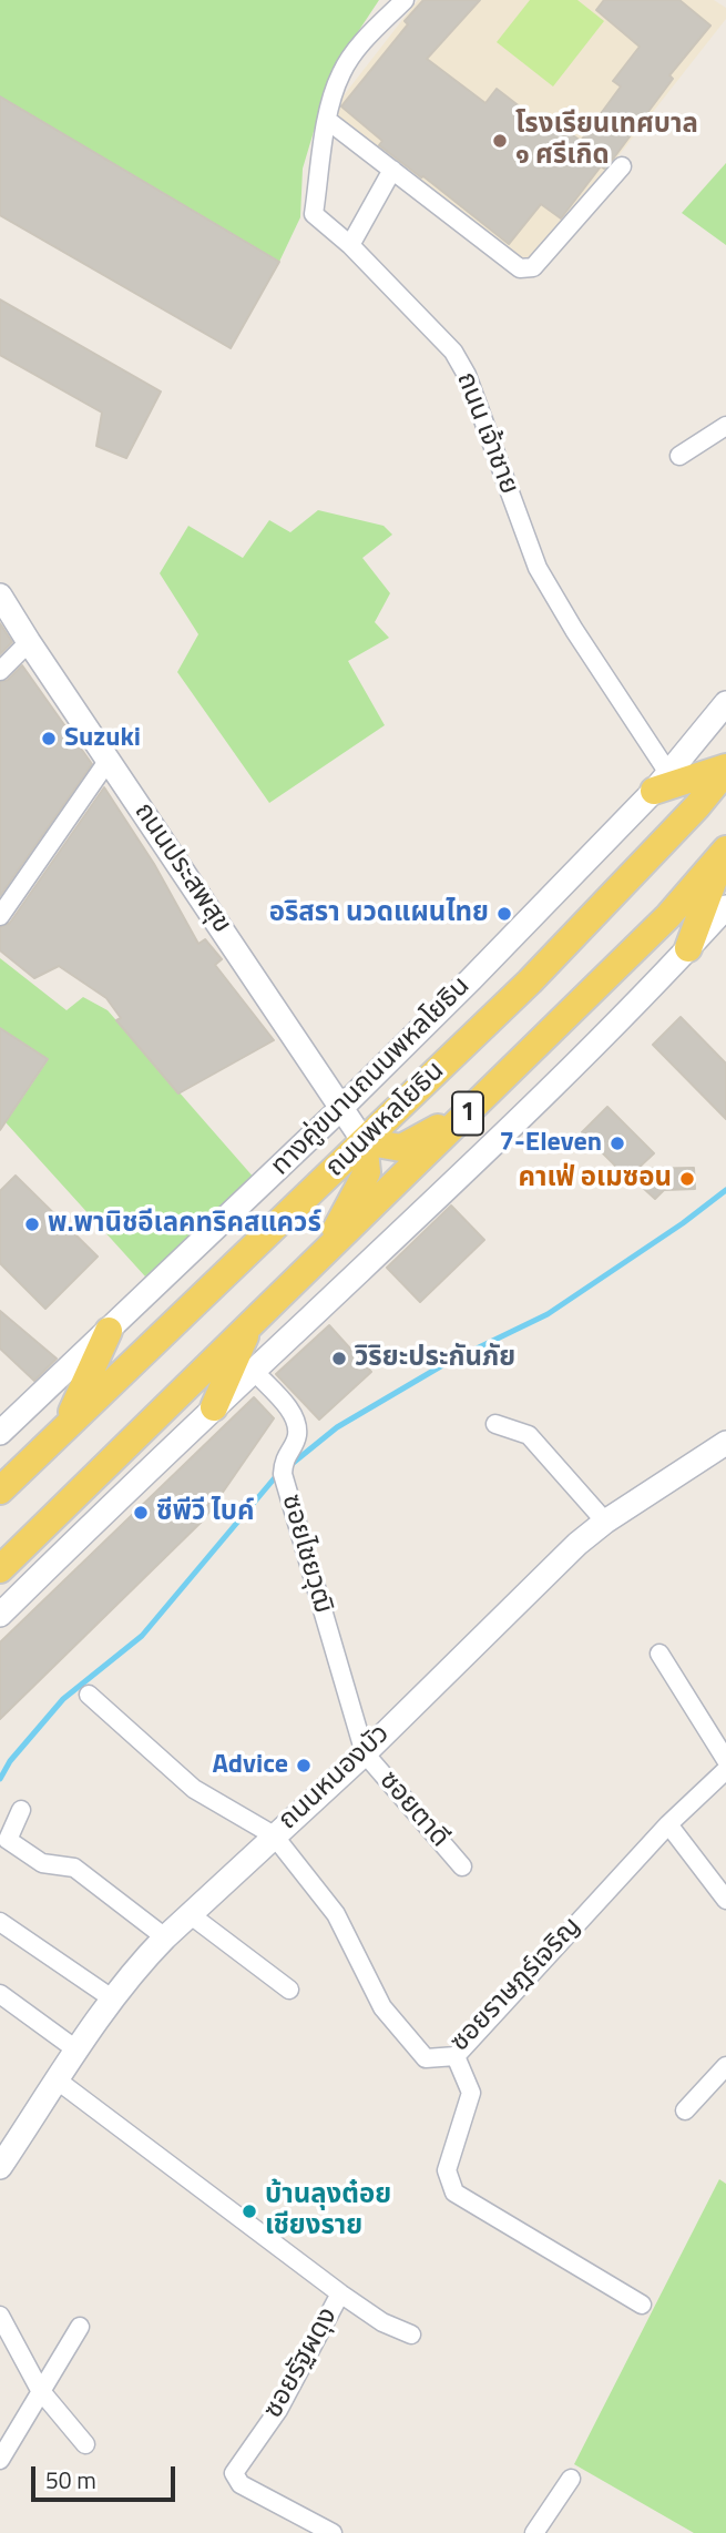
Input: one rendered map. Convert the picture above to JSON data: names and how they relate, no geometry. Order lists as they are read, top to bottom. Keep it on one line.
{"streets":{"main road":["ถนนประสพสุข","ทางคู่ขนานถนนพหลโยธิน","1","ถนนพหลโยธิน","ถนนหนองบัว"],"street":["ถนน เจ้าชาย","ซอยไชยวุฒิ","ซอยตาดี","ซอยราษฎร์เจริญ","ซอยรัฐผดุง"]},"crossings":[["ถนน เจ้าชาย","ทางคู่ขนานถนนพหลโยธิน"],["ถนนประสพสุข","ทางคู่ขนานถนนพหลโยธิน"],["ถนนประสพสุข","ถนนพหลโยธิน"],["1","ซอยไชยวุฒิ"],["ซอยไชยวุฒิ","ถนนหนองบัว"],["ซอยไชยวุฒิ","ซอยตาดี"],["ถนนหนองบัว","ซอยตาดี"],["ถนนหนองบัว","ซอยราษฎร์เจริญ"],["ถนนหนองบัว","ซอยรัฐผดุง"]],"places":["โรงเรียนเทศบาล ๑ ศรีเกิด","Suzuki","อริสรา นวดแผนไทย","7-Eleven","คาเฟ่ อเมซอน","พ.พานิชอีเลคทริคสแควร์","วิริยะประกันภัย","ซีพีวี ไบค์","Advice","บ้านลุงต๋อย เชียงราย"],"scale_bar":"50 m"}
